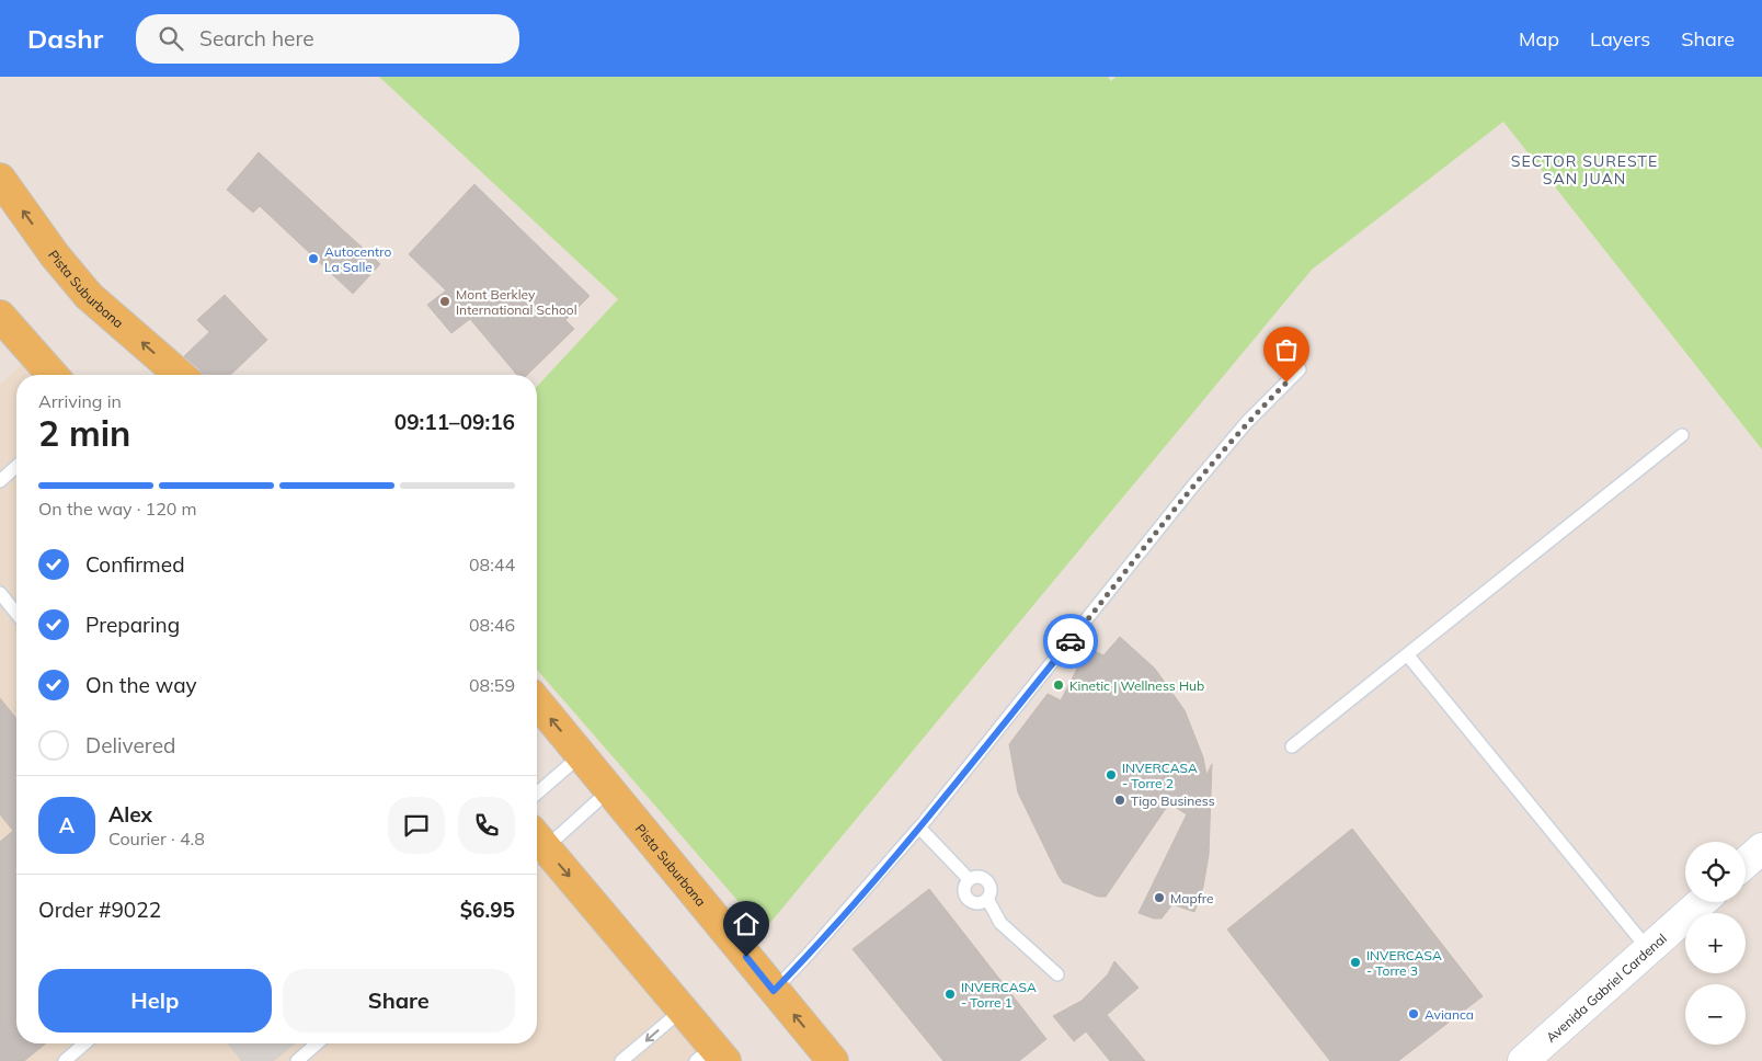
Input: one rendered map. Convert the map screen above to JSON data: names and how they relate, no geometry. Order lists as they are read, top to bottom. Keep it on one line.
{"streets":{"main road":["Pista Suburbana"],"street":["Avenida Gabriel Cardenal"]},"one_way":["Pista Suburbana"],"districts":["SECTOR SURESTE SAN JUAN"],"places":["Autocentro La Salle","Mont Berkley International School","Kinetic | Wellness Hub","INVERCASA - Torre 2","Tigo Business","Mapfre","INVERCASA - Torre 3","INVERCASA - Torre 1","Avianca"],"page":{"header":"Dashr","search":"Search here","nav":["Map","Layers","Share"],"heading":["2 min","Arriving in","09:11–09:16"],"panel":["Alex","Courier · 4.8","Order #9022","$6.95"],"bar":"On the way · 120 m","list":[["Confirmed","08:44"],["Preparing","08:46"],["On the way","08:59"],"Delivered"],"round":"A","map_buttons":["+","−"],"buttons":["Help","Share"]}}
